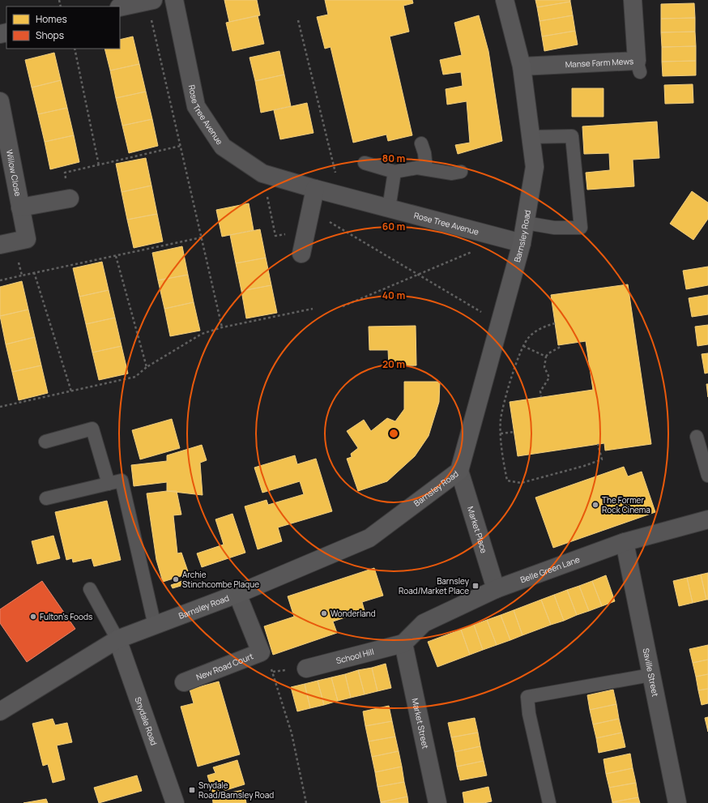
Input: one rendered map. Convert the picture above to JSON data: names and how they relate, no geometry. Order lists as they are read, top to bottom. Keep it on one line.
{"streets":{"street":["Manse Farm Mews","Rose Tree Avenue","Willow Close","Barnsley Road","Market Place","Belle Green Lane","School Hill","New Road Court","Saville Street","Snydale Road","Market Street"]},"crossings":[["Manse Farm Mews","Barnsley Road"],["Rose Tree Avenue","Barnsley Road"],["Barnsley Road","Market Place"],["Barnsley Road","New Road Court"],["Barnsley Road","Snydale Road"],["Market Place","Belle Green Lane"],["Belle Green Lane","School Hill"],["Belle Green Lane","Saville Street"],["Belle Green Lane","Market Street"],["School Hill","Market Street"]],"places":{"other":["The Former Rock Cinema","Archie Stinchcombe Plaque","Wonderland","Fulton's Foods"],"transit":["Barnsley Road/Market Place","Snydale Road/Barnsley Road"]},"legend":["Homes","Shops"],"rings":["80 m","60 m","40 m","20 m"]}
